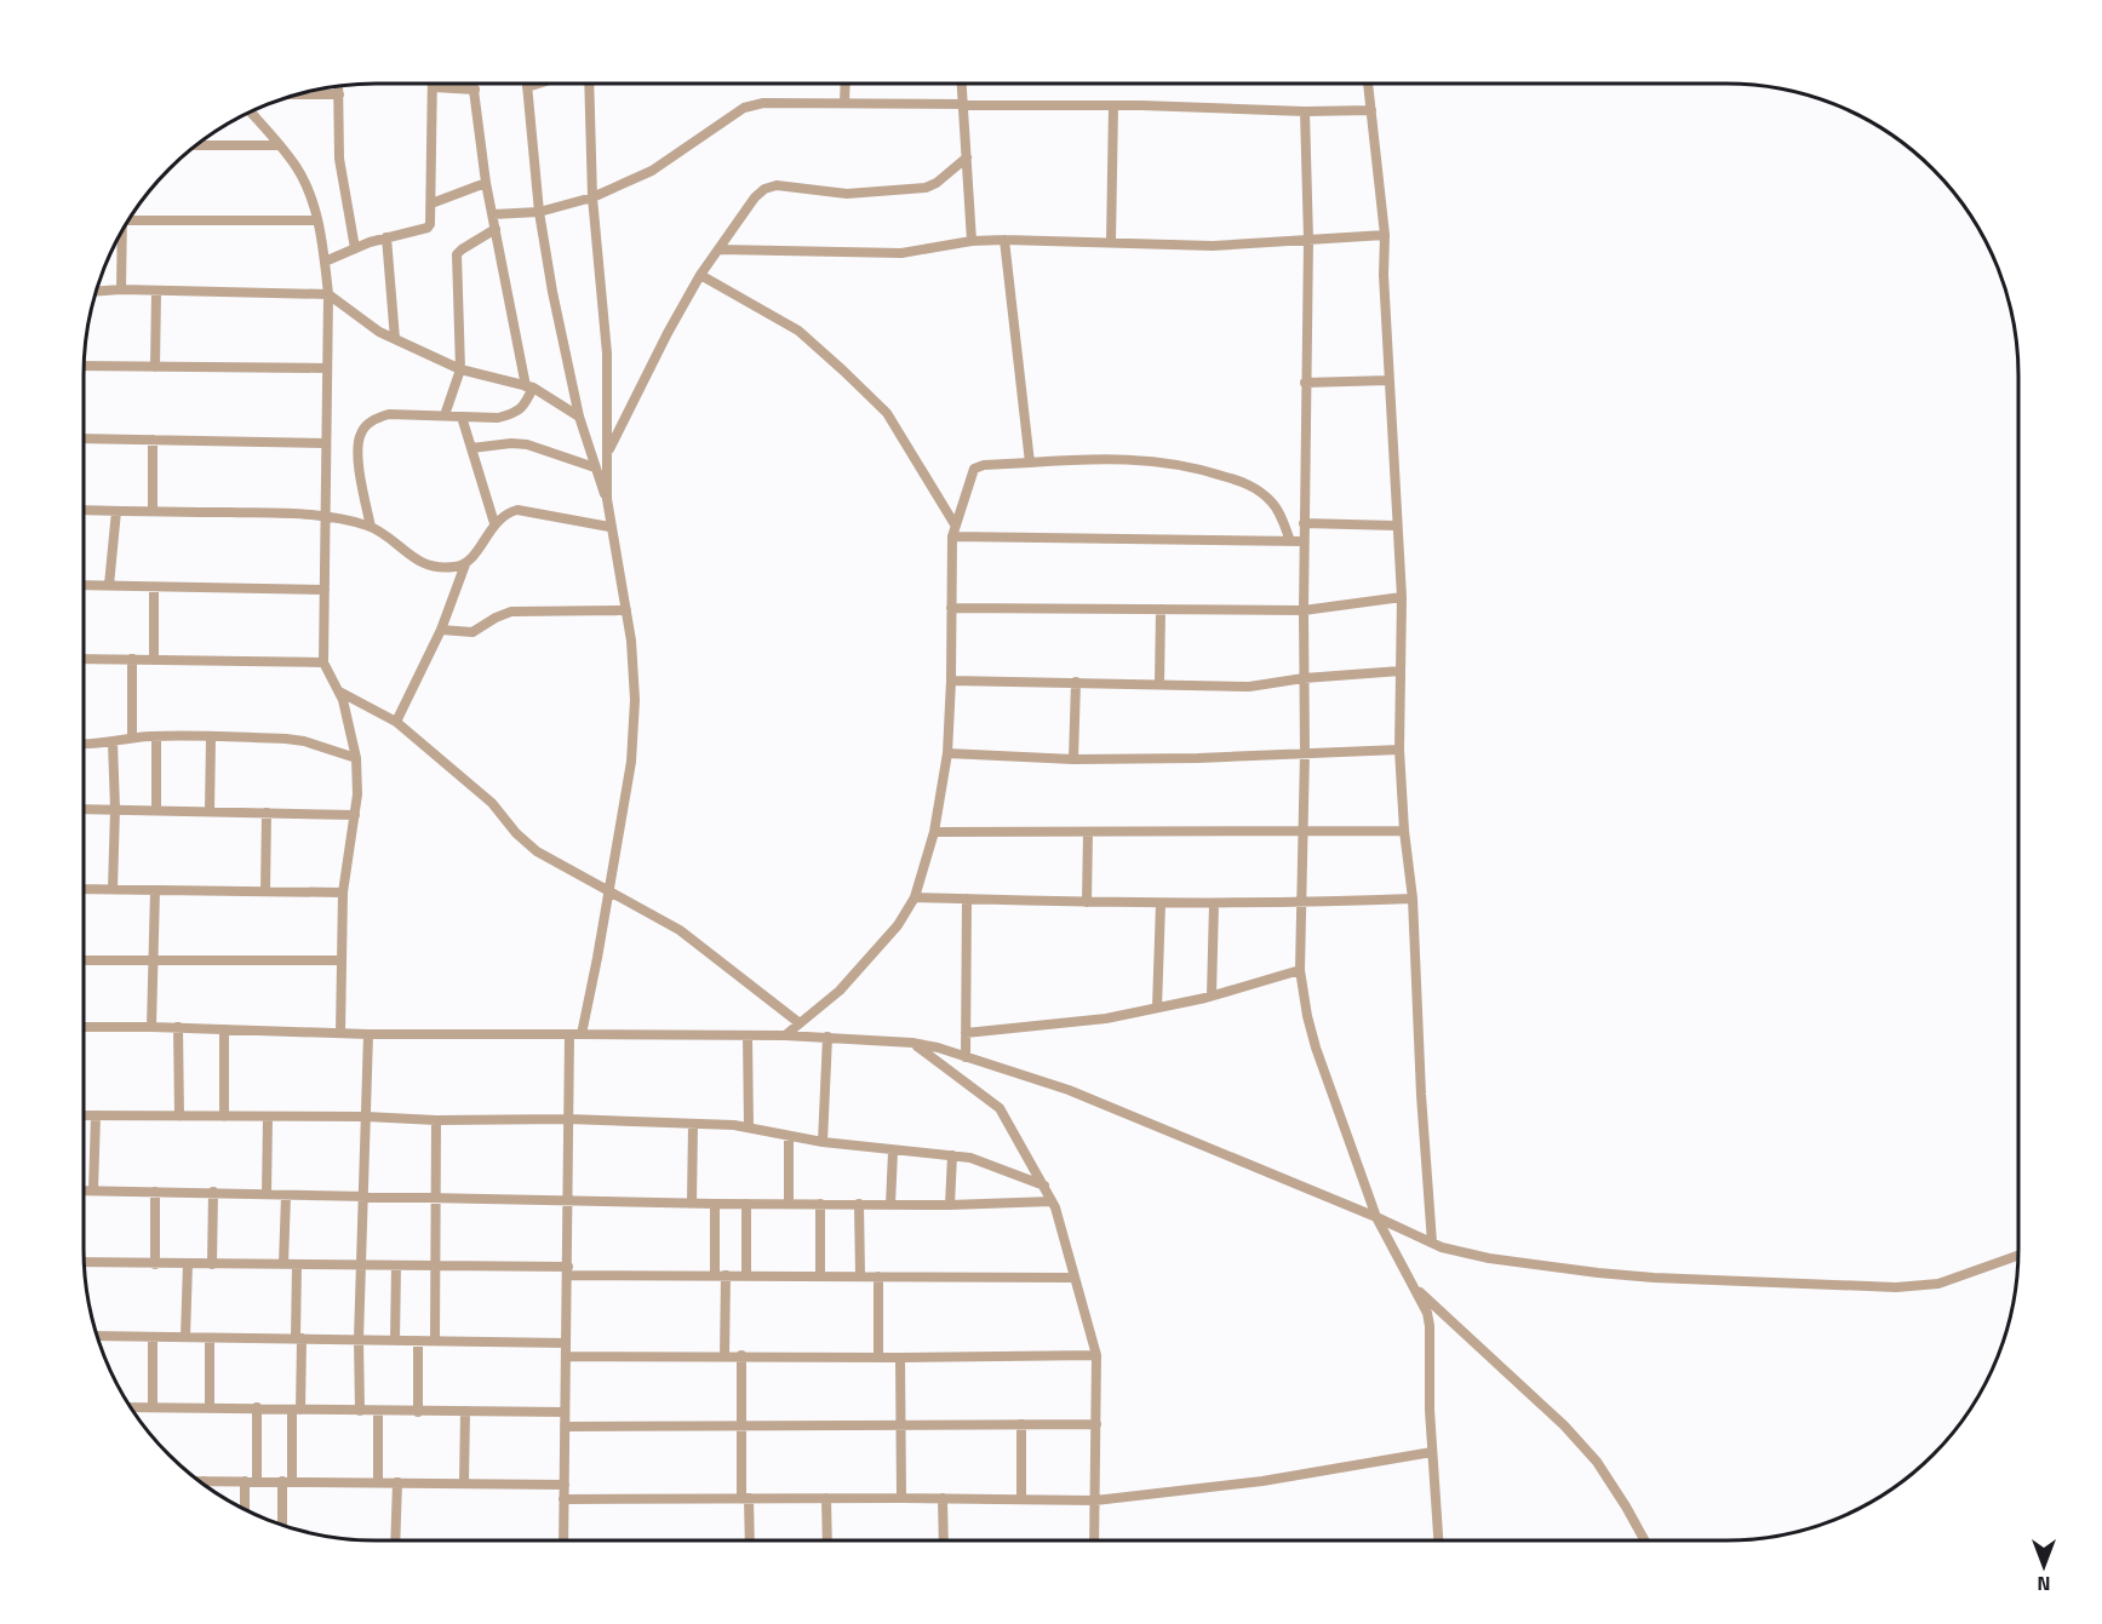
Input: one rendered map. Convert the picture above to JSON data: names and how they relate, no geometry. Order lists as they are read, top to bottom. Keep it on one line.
{"north":"bottom"}
